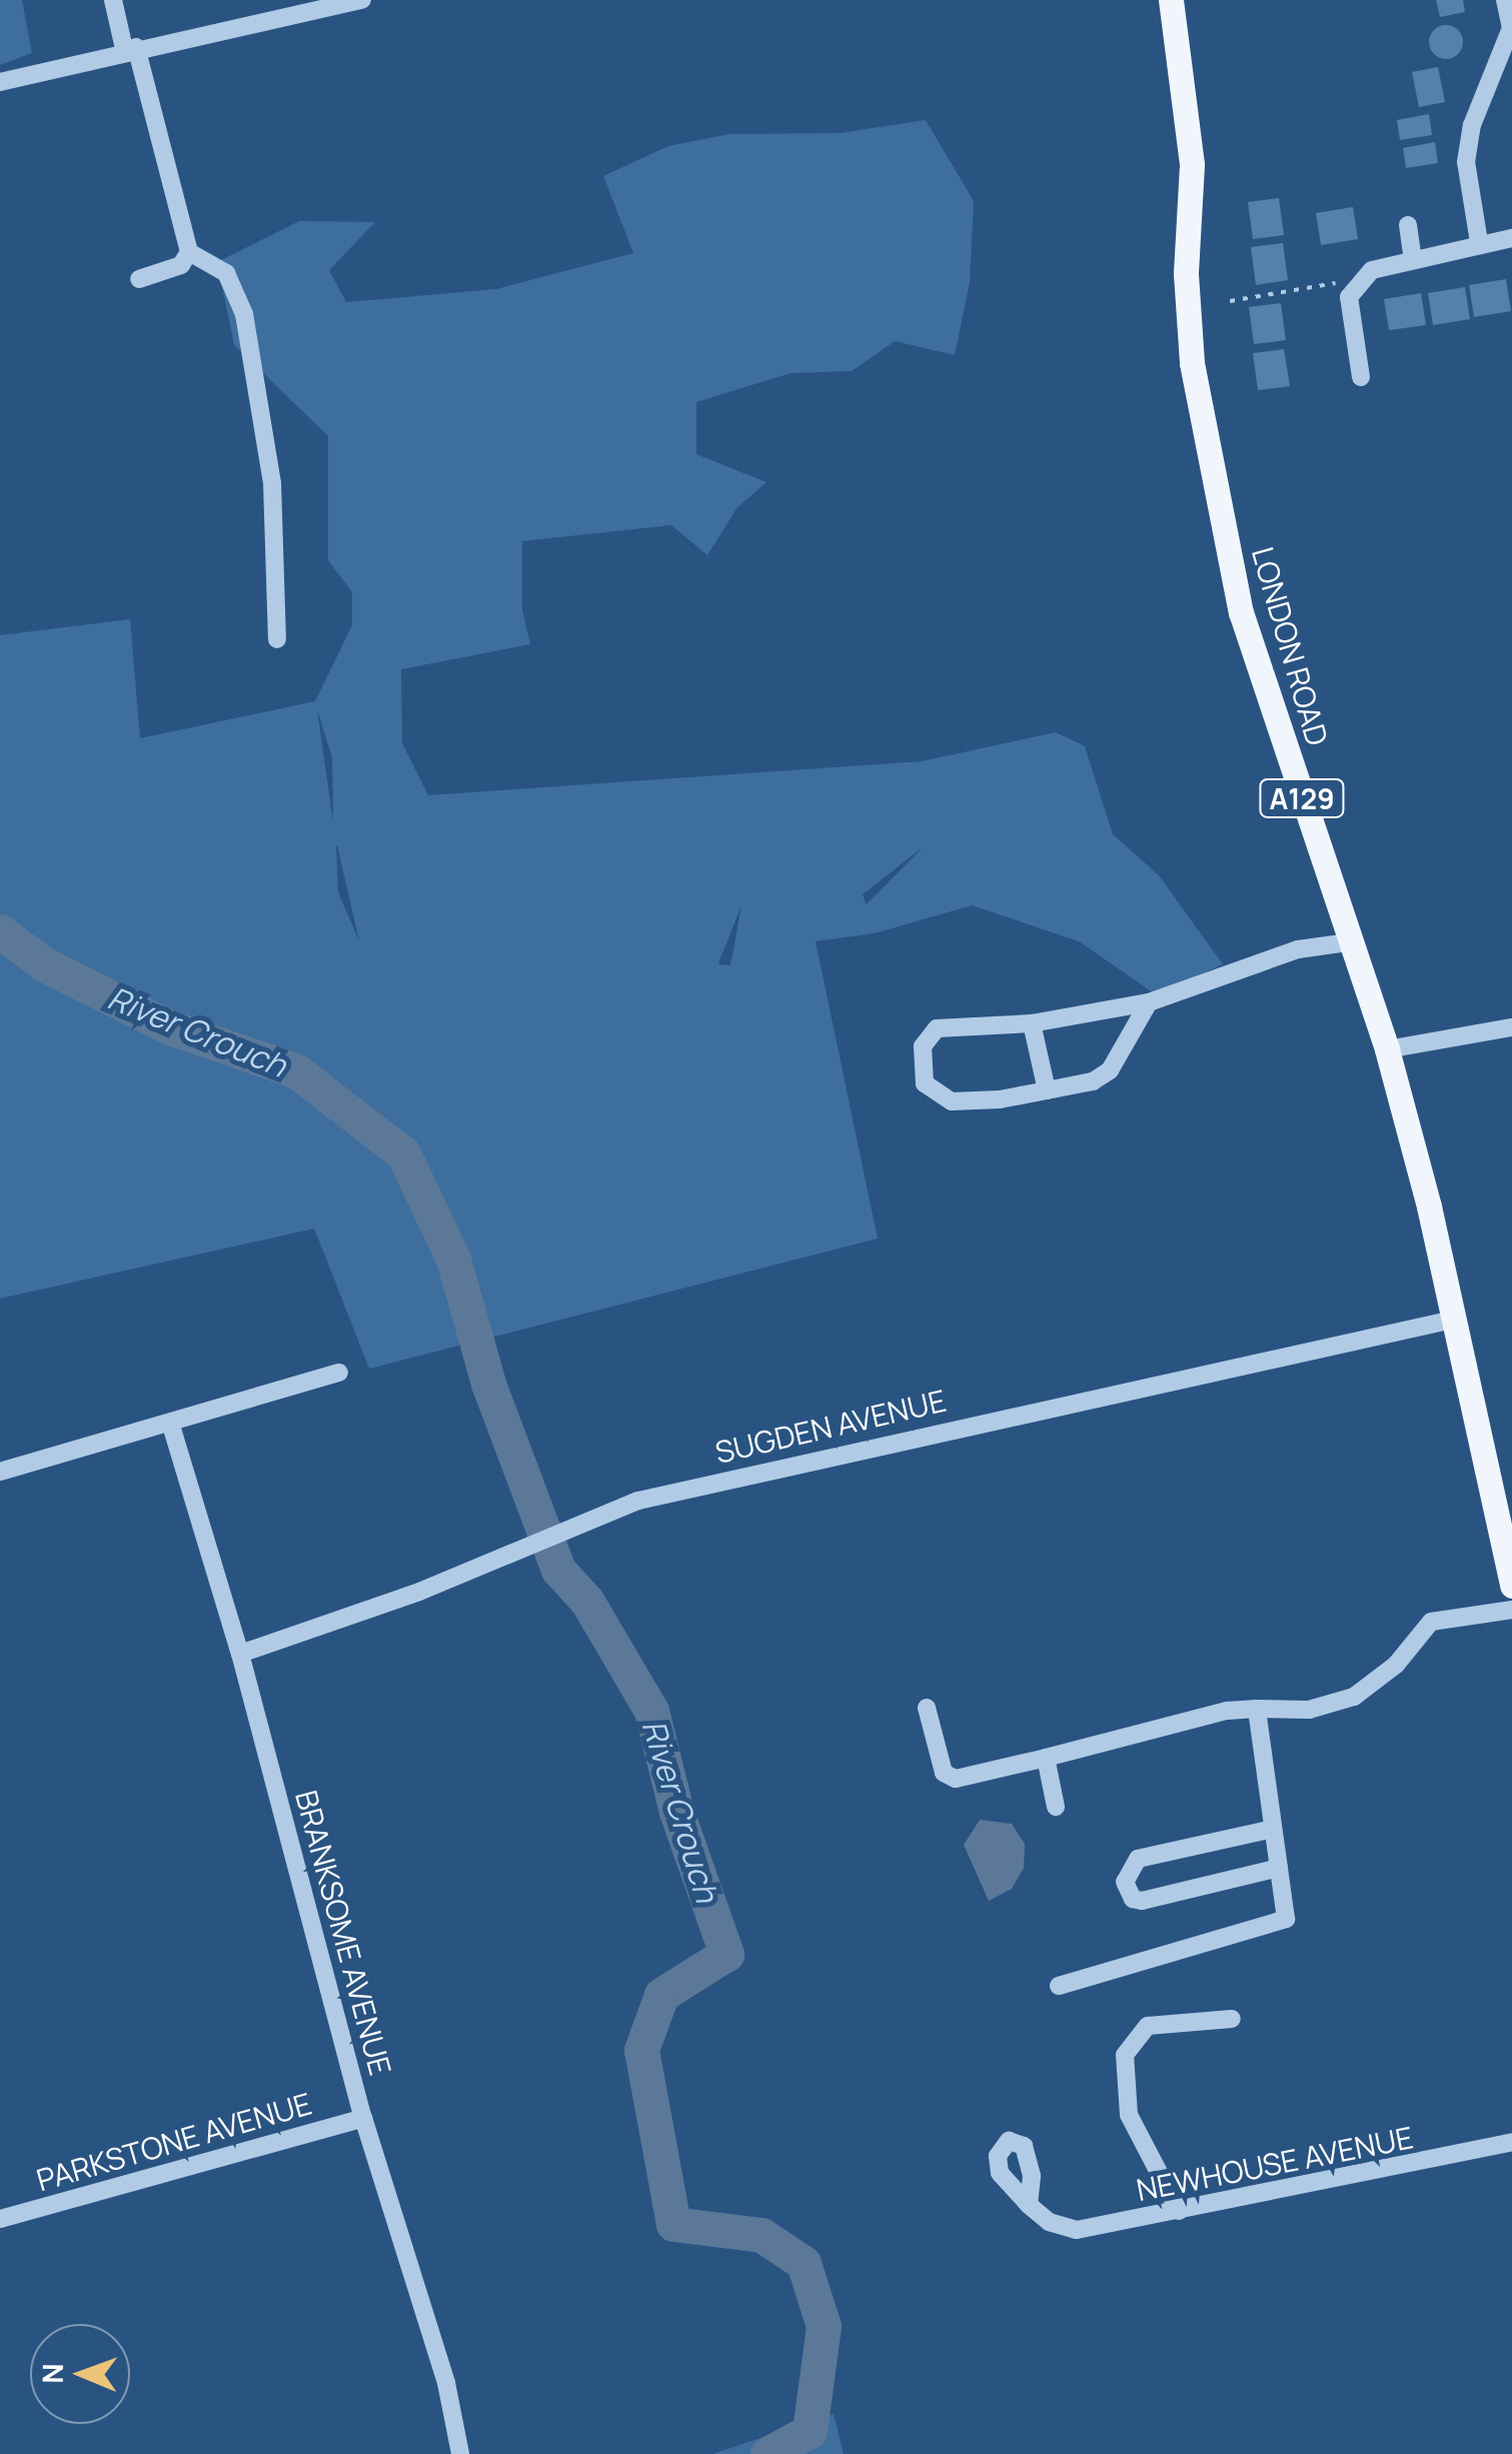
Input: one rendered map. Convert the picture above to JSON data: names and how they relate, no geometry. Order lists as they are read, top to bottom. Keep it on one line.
{"streets":{"main road":["LONDON ROAD","A129"],"street":["SUGDEN AVENUE","BRANKSOME AVENUE","PARKSTONE AVENUE","NEWHOUSE AVENUE"]},"crossings":[["LONDON ROAD","SUGDEN AVENUE"],["SUGDEN AVENUE","BRANKSOME AVENUE"],["BRANKSOME AVENUE","PARKSTONE AVENUE"]],"water":["River Crouch"],"north":"left"}
